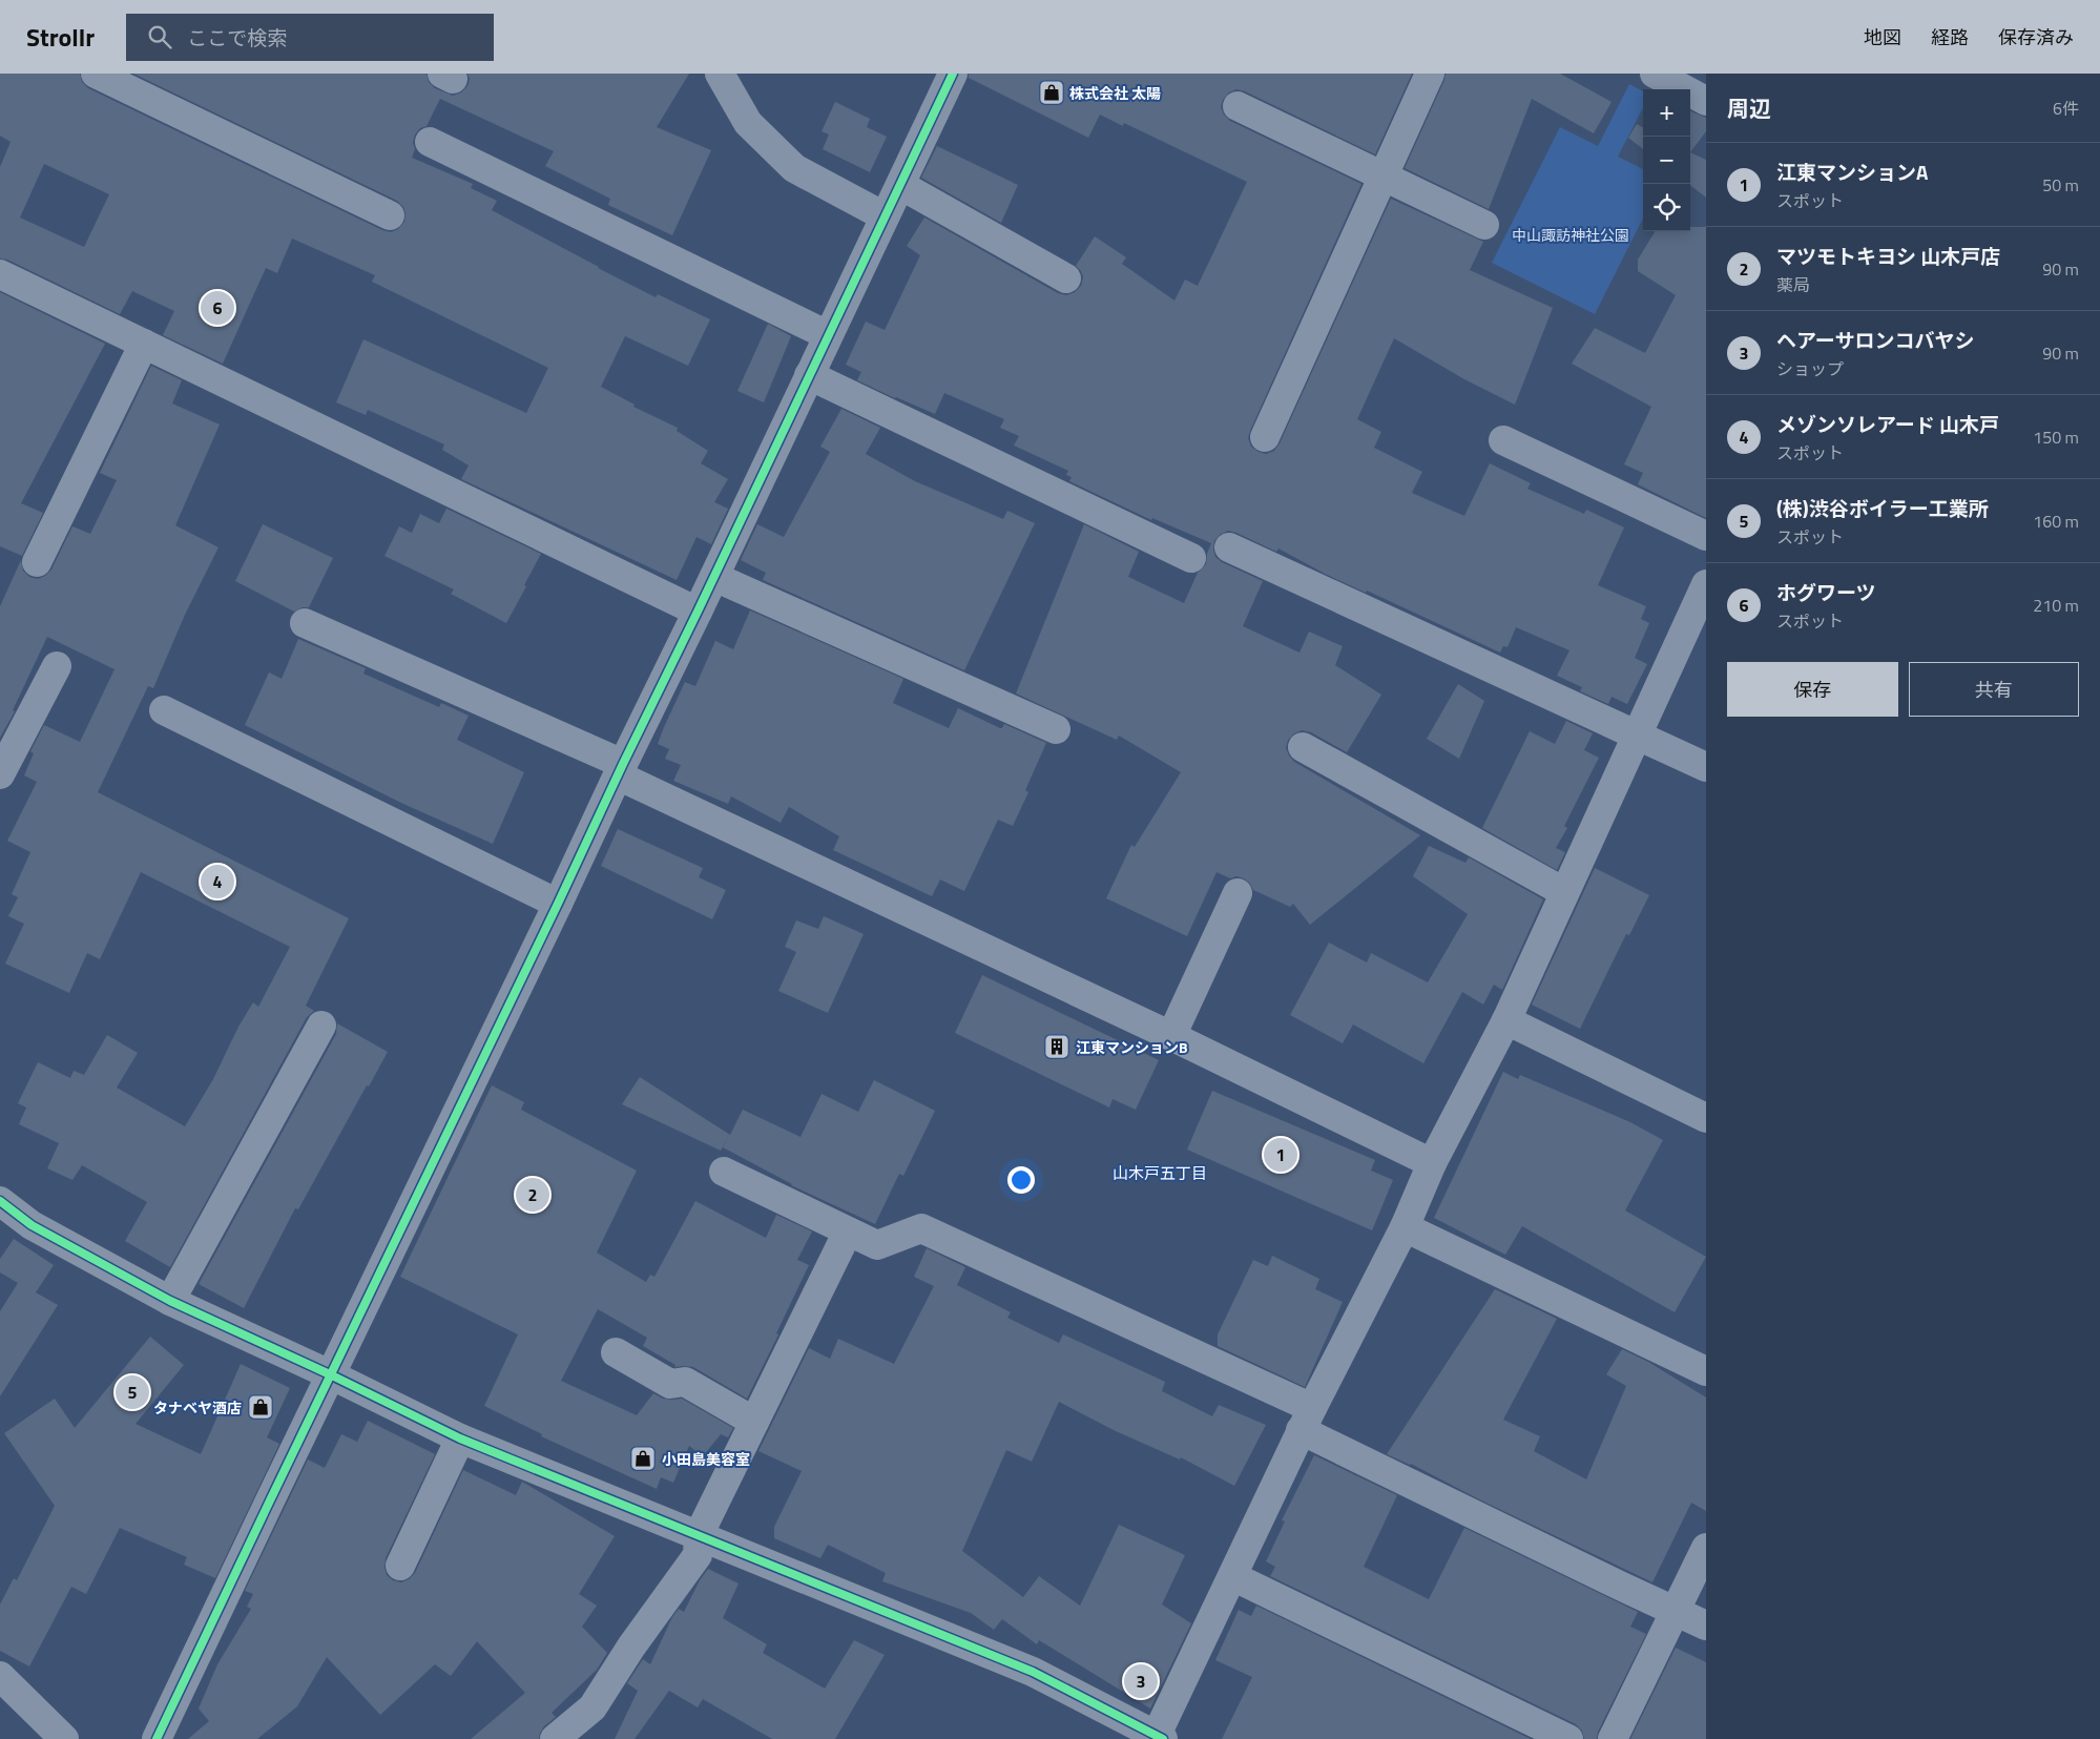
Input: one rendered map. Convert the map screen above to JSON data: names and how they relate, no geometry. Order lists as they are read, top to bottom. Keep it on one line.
{"districts":["山木戸五丁目"],"parks":["中山諏訪神社公園"],"places":{"shop":["株式会社 太陽","タナベヤ酒店","小田島美容室"],"building":["江東マンションB"]},"page":{"header":"Strollr","search":"ここで検索","nav":["地図","経路","保存済み"],"heading":["周辺","6件"],"map_buttons":["+","−"],"list":[{"mark":"1","name":"江東マンションA","note":"スポット","value":"50 m"},{"mark":"2","name":"マツモトキヨシ 山木戸店","note":"薬局","value":"90 m"},{"mark":"3","name":"ヘアーサロンコバヤシ","note":"ショップ","value":"90 m"},{"mark":"4","name":"メゾンソレアード 山木戸","note":"スポット","value":"150 m"},{"mark":"5","name":"(株)渋谷ボイラー工業所","note":"スポット","value":"160 m"},{"mark":"6","name":"ホグワーツ","note":"スポット","value":"210 m"}],"pins":["6","4","1","2","5","3"],"buttons":["保存","共有"]}}
